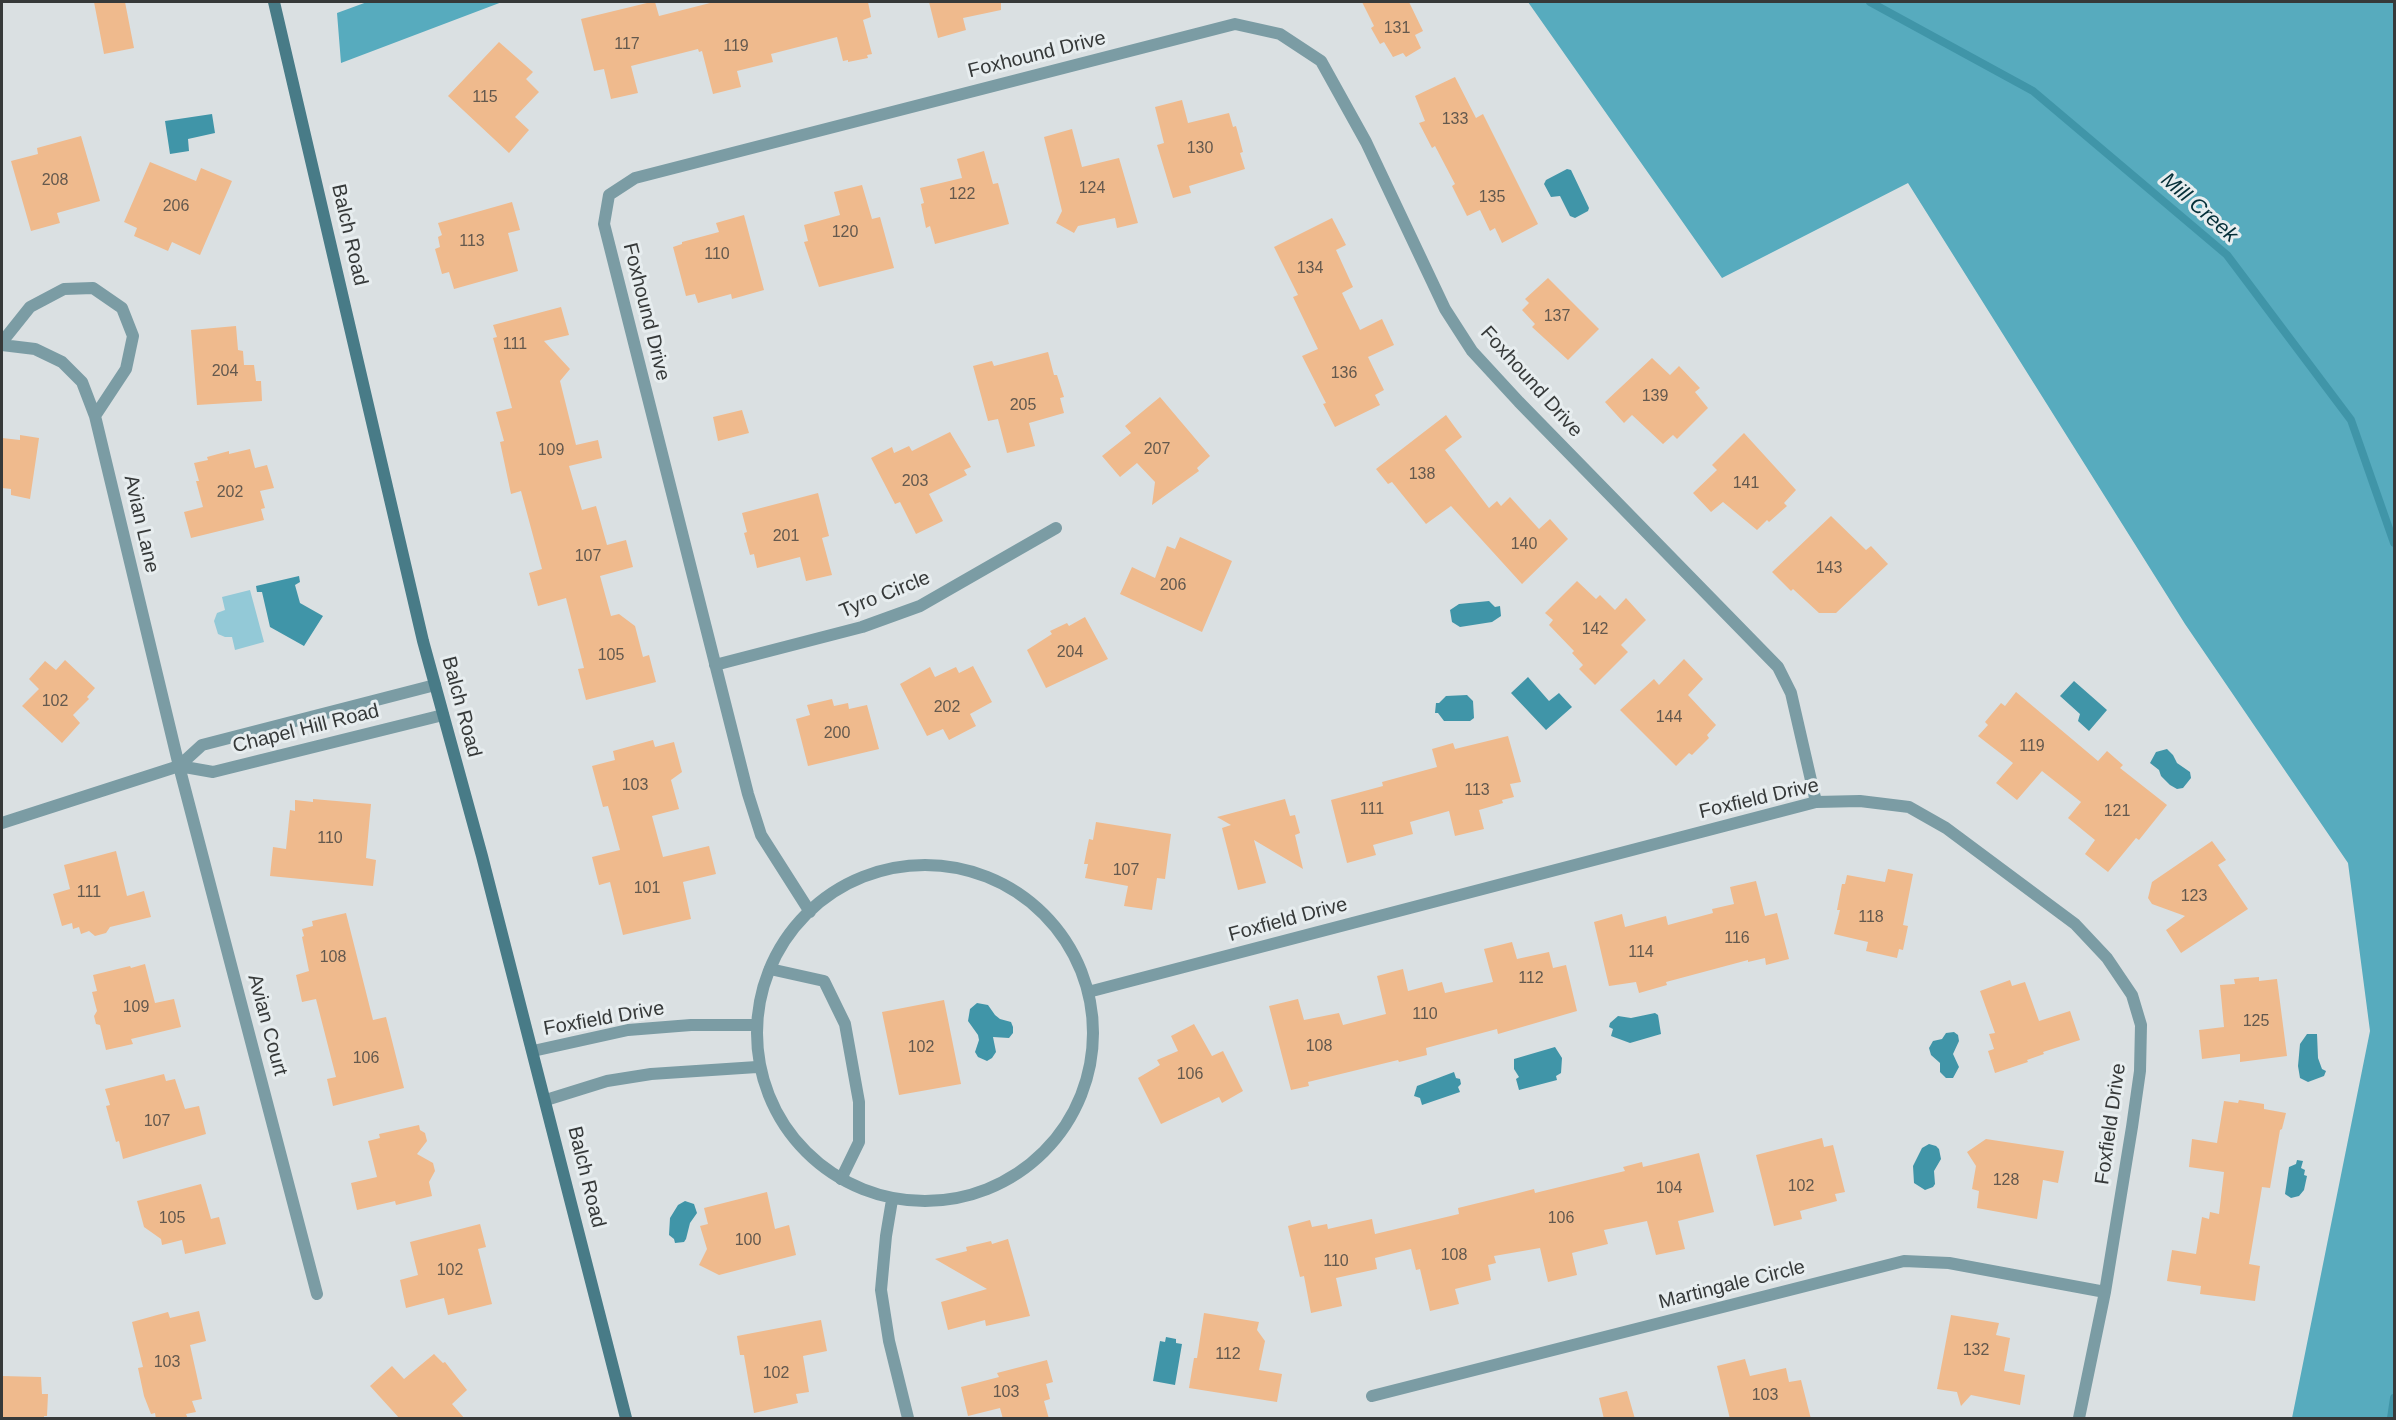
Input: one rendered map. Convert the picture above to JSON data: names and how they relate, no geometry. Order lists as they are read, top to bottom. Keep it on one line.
{"streets":{"street":["Foxhound Drive","Balch Road","Avian Lane","Tyro Circle","Chapel Hill Road","Foxfield Drive","Avian Court","Martingale Circle"]},"crossings":[["Foxhound Drive","Tyro Circle"],["Foxhound Drive","Foxfield Drive"],["Balch Road","Chapel Hill Road"],["Balch Road","Foxfield Drive"],["Avian Lane","Chapel Hill Road"],["Avian Lane","Avian Court"],["Chapel Hill Road","Avian Court"],["Foxfield Drive","Martingale Circle"]],"water":["Mill Creek"],"house_numbers":["131","117","119","115","133","130","208","124","122","135","206","120","113","110","134","137","111","204","136","139","205","207","109","138","203","141","202","201","140","107","143","206","142","204","105","102","202","144","200","119","103","113","111","121","110","107","101","111","123","118","116","114","108","112","109","110","125","108","102","106","106","107","128","102","104","105","106","100","108","110","102","132","112","103","102","103","103"]}
